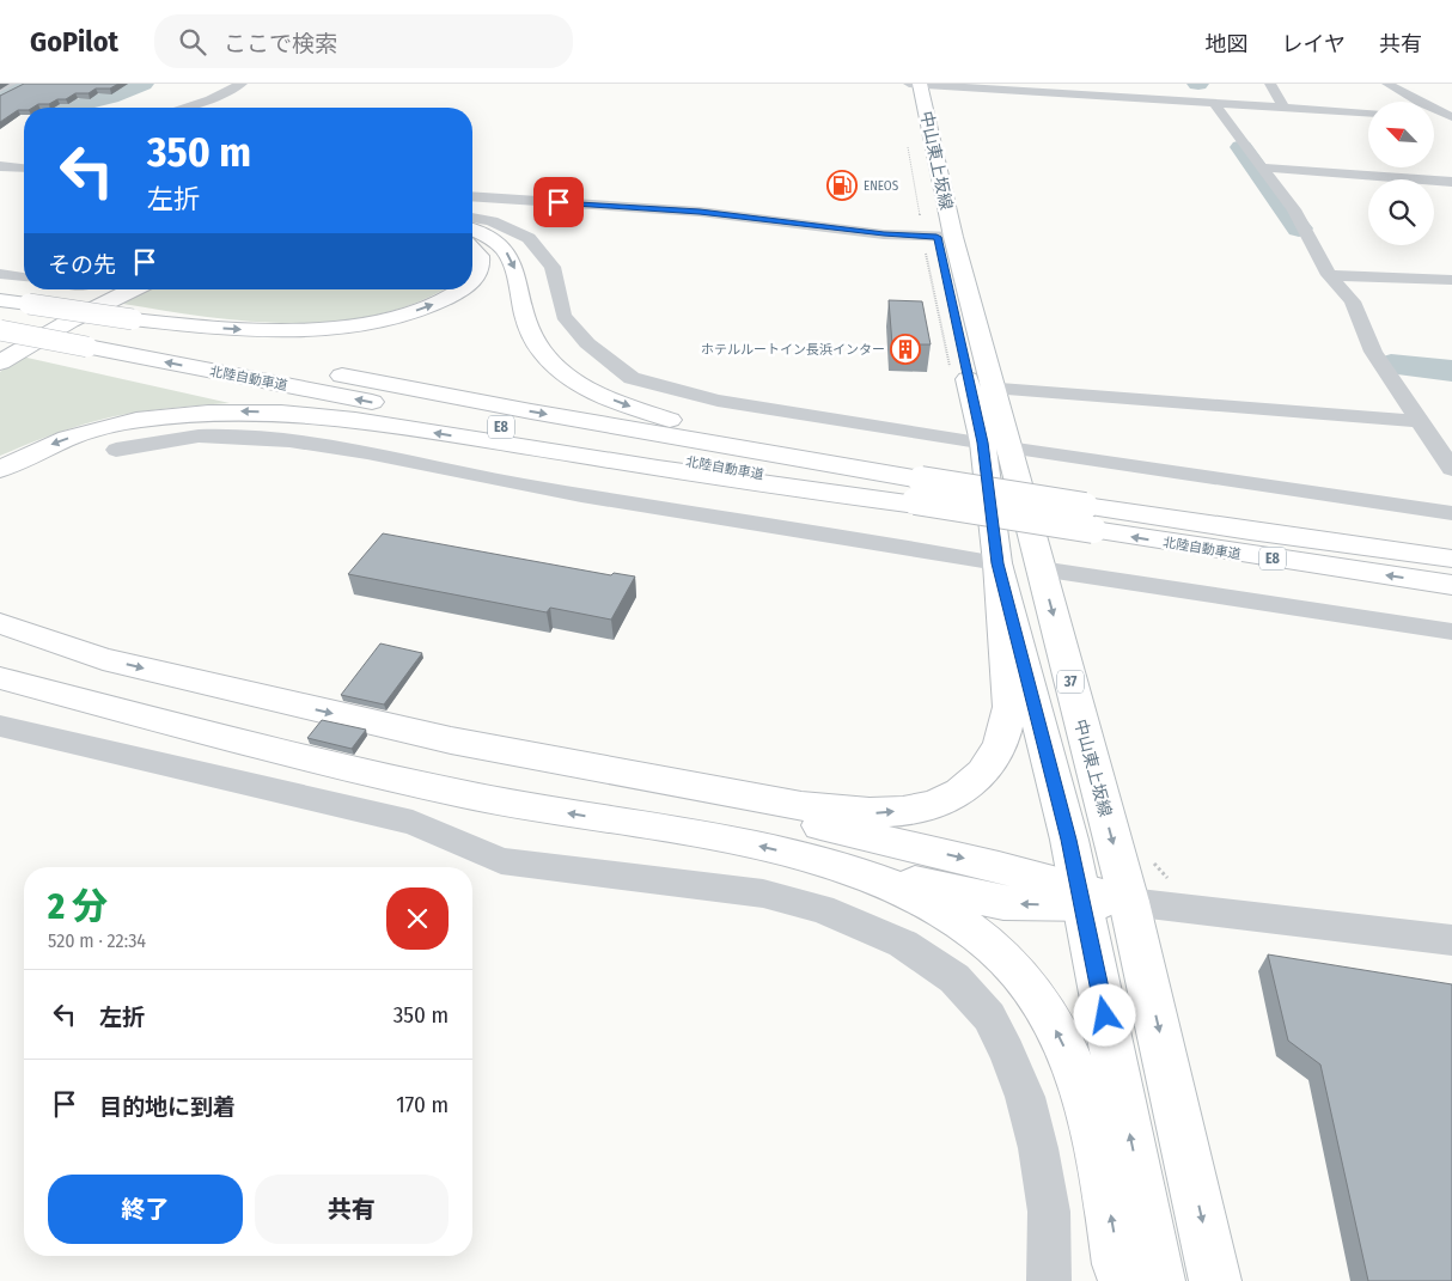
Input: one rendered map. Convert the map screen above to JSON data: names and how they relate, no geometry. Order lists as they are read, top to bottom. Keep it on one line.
{"streets":{"main road":["中山東上坂線","北陸自動車道","E8","37"]},"places":{"fuel station":["ENEOS"],"building":["ホテルルートイン長浜インター"]},"north":"top left","page":{"header":"GoPilot","search":"ここで検索","nav":["地図","レイヤ","共有"],"turn":["350 m","左折"],"then":"その先","heading":["2 分","520 m · 22:34"],"list":[{"name":"左折","value":"350 m"},{"name":"目的地に到着","value":"170 m"}],"buttons":["終了","共有"]}}
